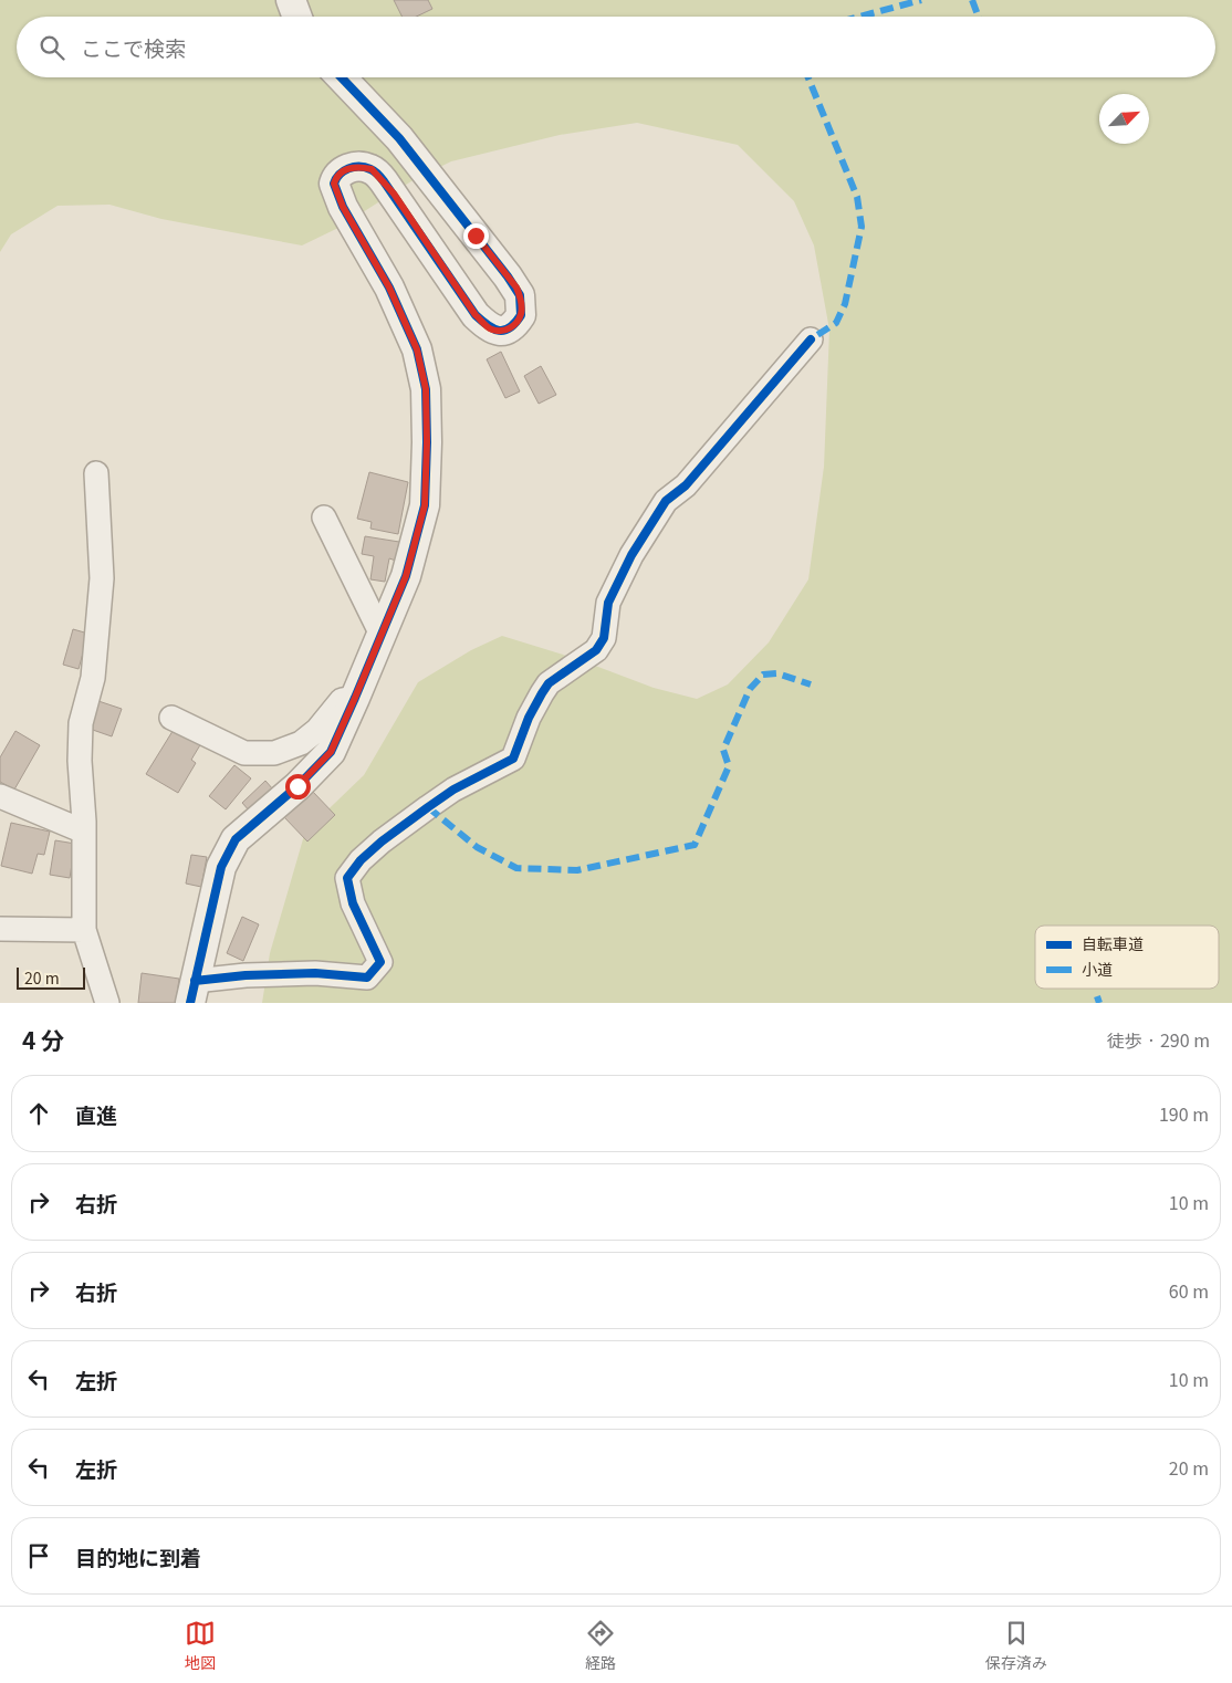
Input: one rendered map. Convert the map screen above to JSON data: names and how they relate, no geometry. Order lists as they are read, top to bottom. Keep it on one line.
{"legend":["自転車道","小道"],"scale_bar":"20 m","north":"top right","page":{"search":"ここで検索","scale":"20 m","heading":["4 分","徒歩 · 290 m"],"list":[["直進","190 m"],["右折","10 m"],["右折","60 m"],["左折","10 m"],["左折","20 m"],"目的地に到着"],"nav":["地図","経路","保存済み"]}}
